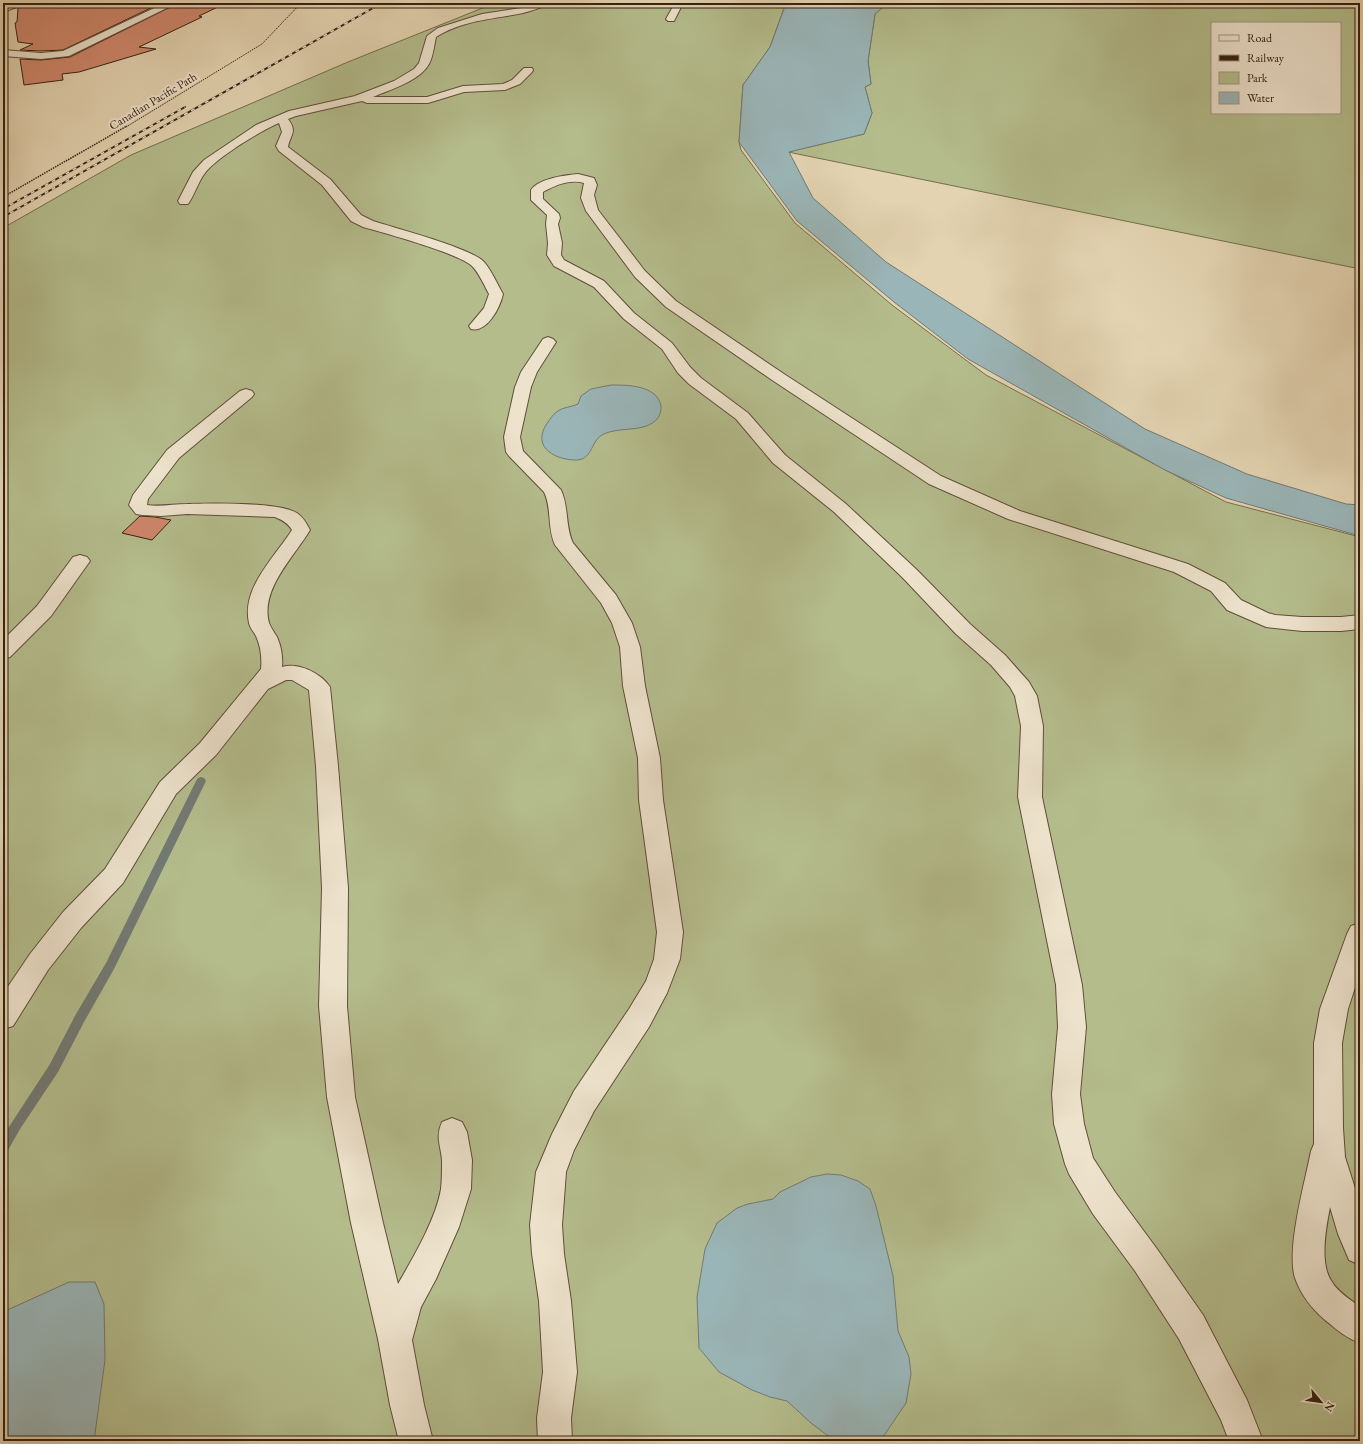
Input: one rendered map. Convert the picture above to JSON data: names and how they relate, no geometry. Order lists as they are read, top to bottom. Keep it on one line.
{"streets":{"path":["Canadian Pacific Path"]},"legend":["Road","Railway","Park","Water"],"north":"bottom right"}
